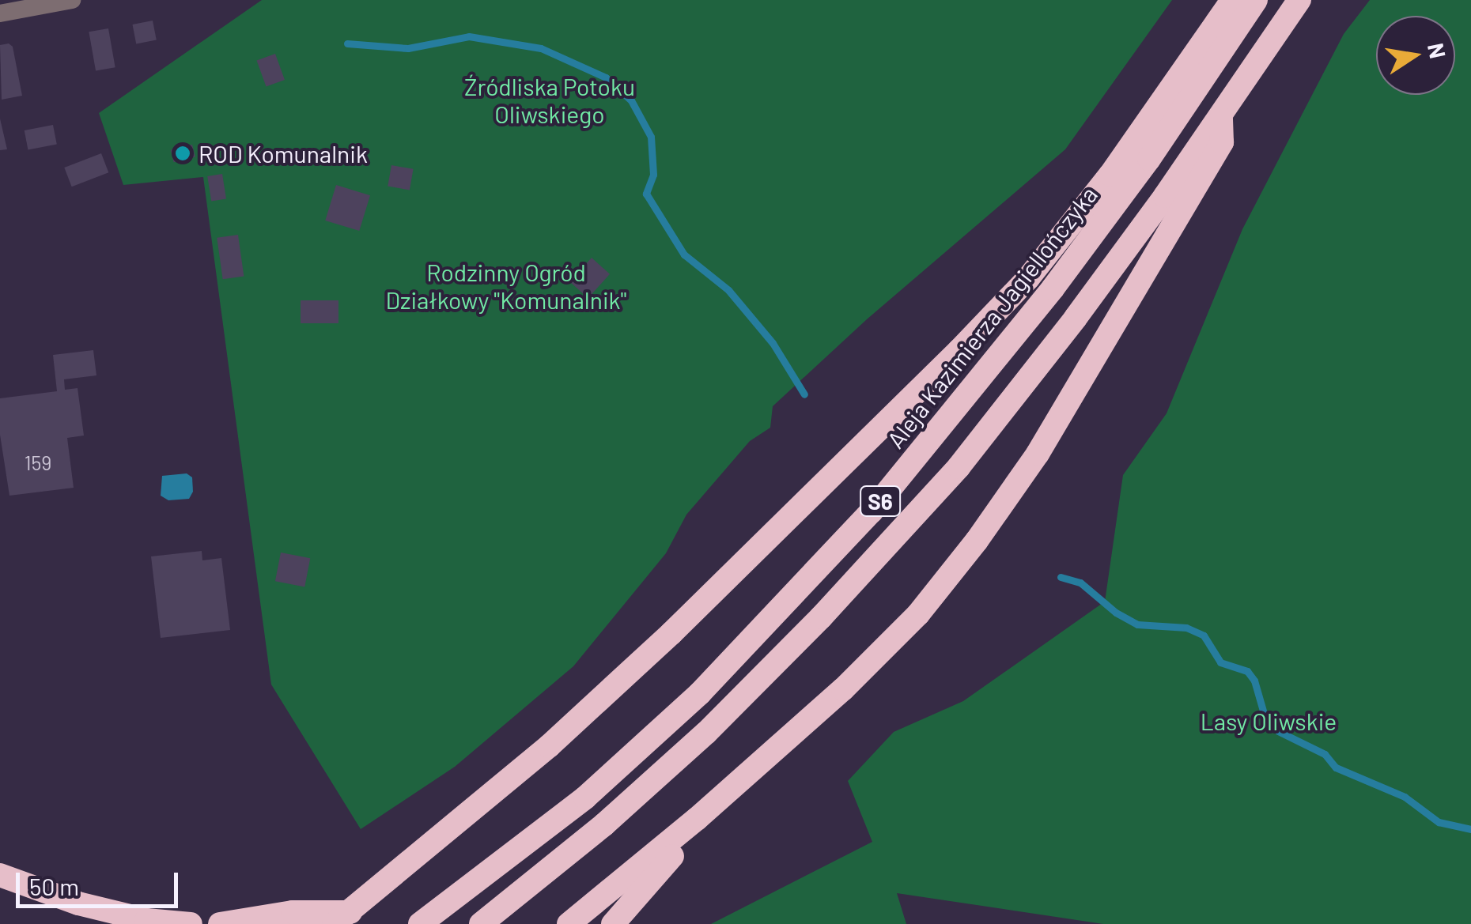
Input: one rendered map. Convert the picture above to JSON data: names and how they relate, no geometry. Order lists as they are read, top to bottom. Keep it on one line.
{"streets":{"highway":["Aleja Kazimierza Jagiellończyka","S6"]},"parks":["Źródliska Potoku Oliwskiego","Rodzinny Ogród Działkowy \"Komunalnik\"","Lasy Oliwskie"],"places":["ROD Komunalnik"],"house_numbers":["159"],"scale_bar":"50 m","north":"right"}
